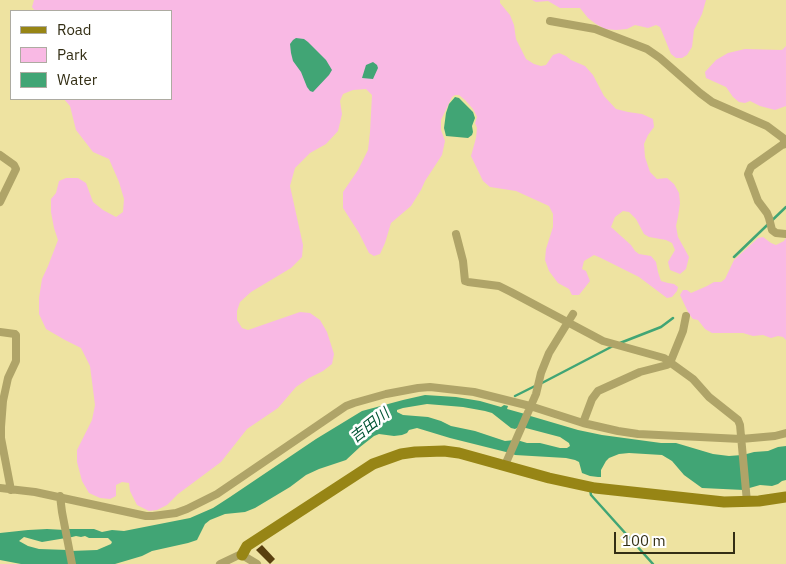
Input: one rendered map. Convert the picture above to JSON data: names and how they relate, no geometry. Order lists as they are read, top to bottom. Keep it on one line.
{"water":["吉田川"],"legend":["Road","Park","Water"],"scale_bar":"100 m"}
